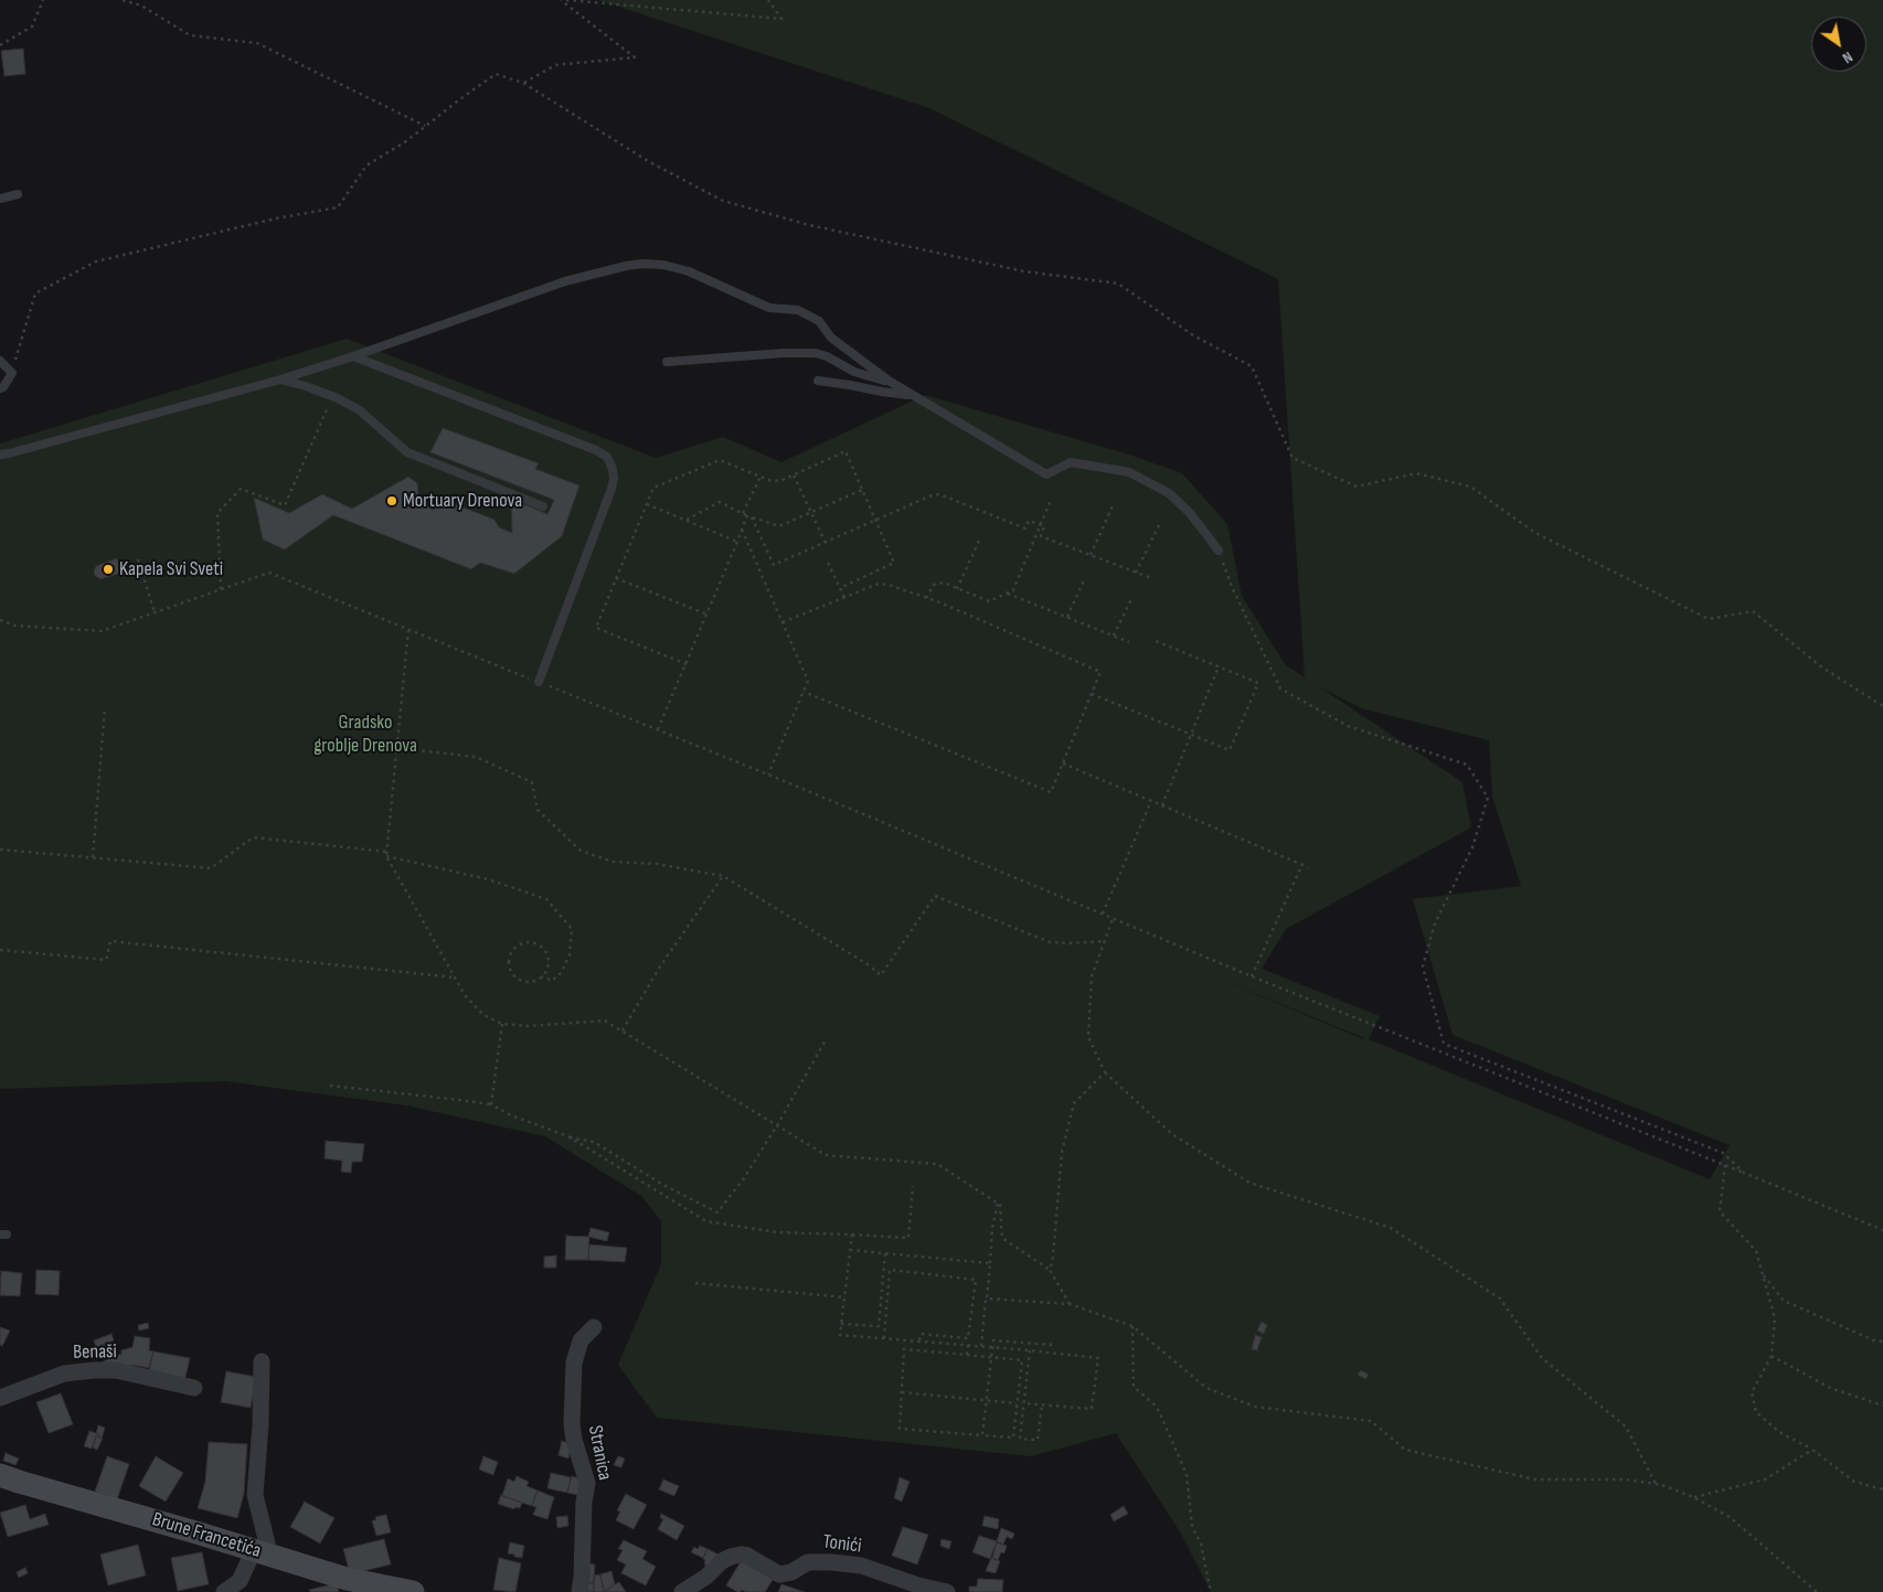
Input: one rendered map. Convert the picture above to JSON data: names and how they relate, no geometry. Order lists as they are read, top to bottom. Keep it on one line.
{"streets":{"street":["Benaši","Stranica","Brune Francetića","Tonići"]},"parks":["Gradsko groblje Drenova"],"places":["Mortuary Drenova","Kapela Svi Sveti"],"north":"bottom right"}
